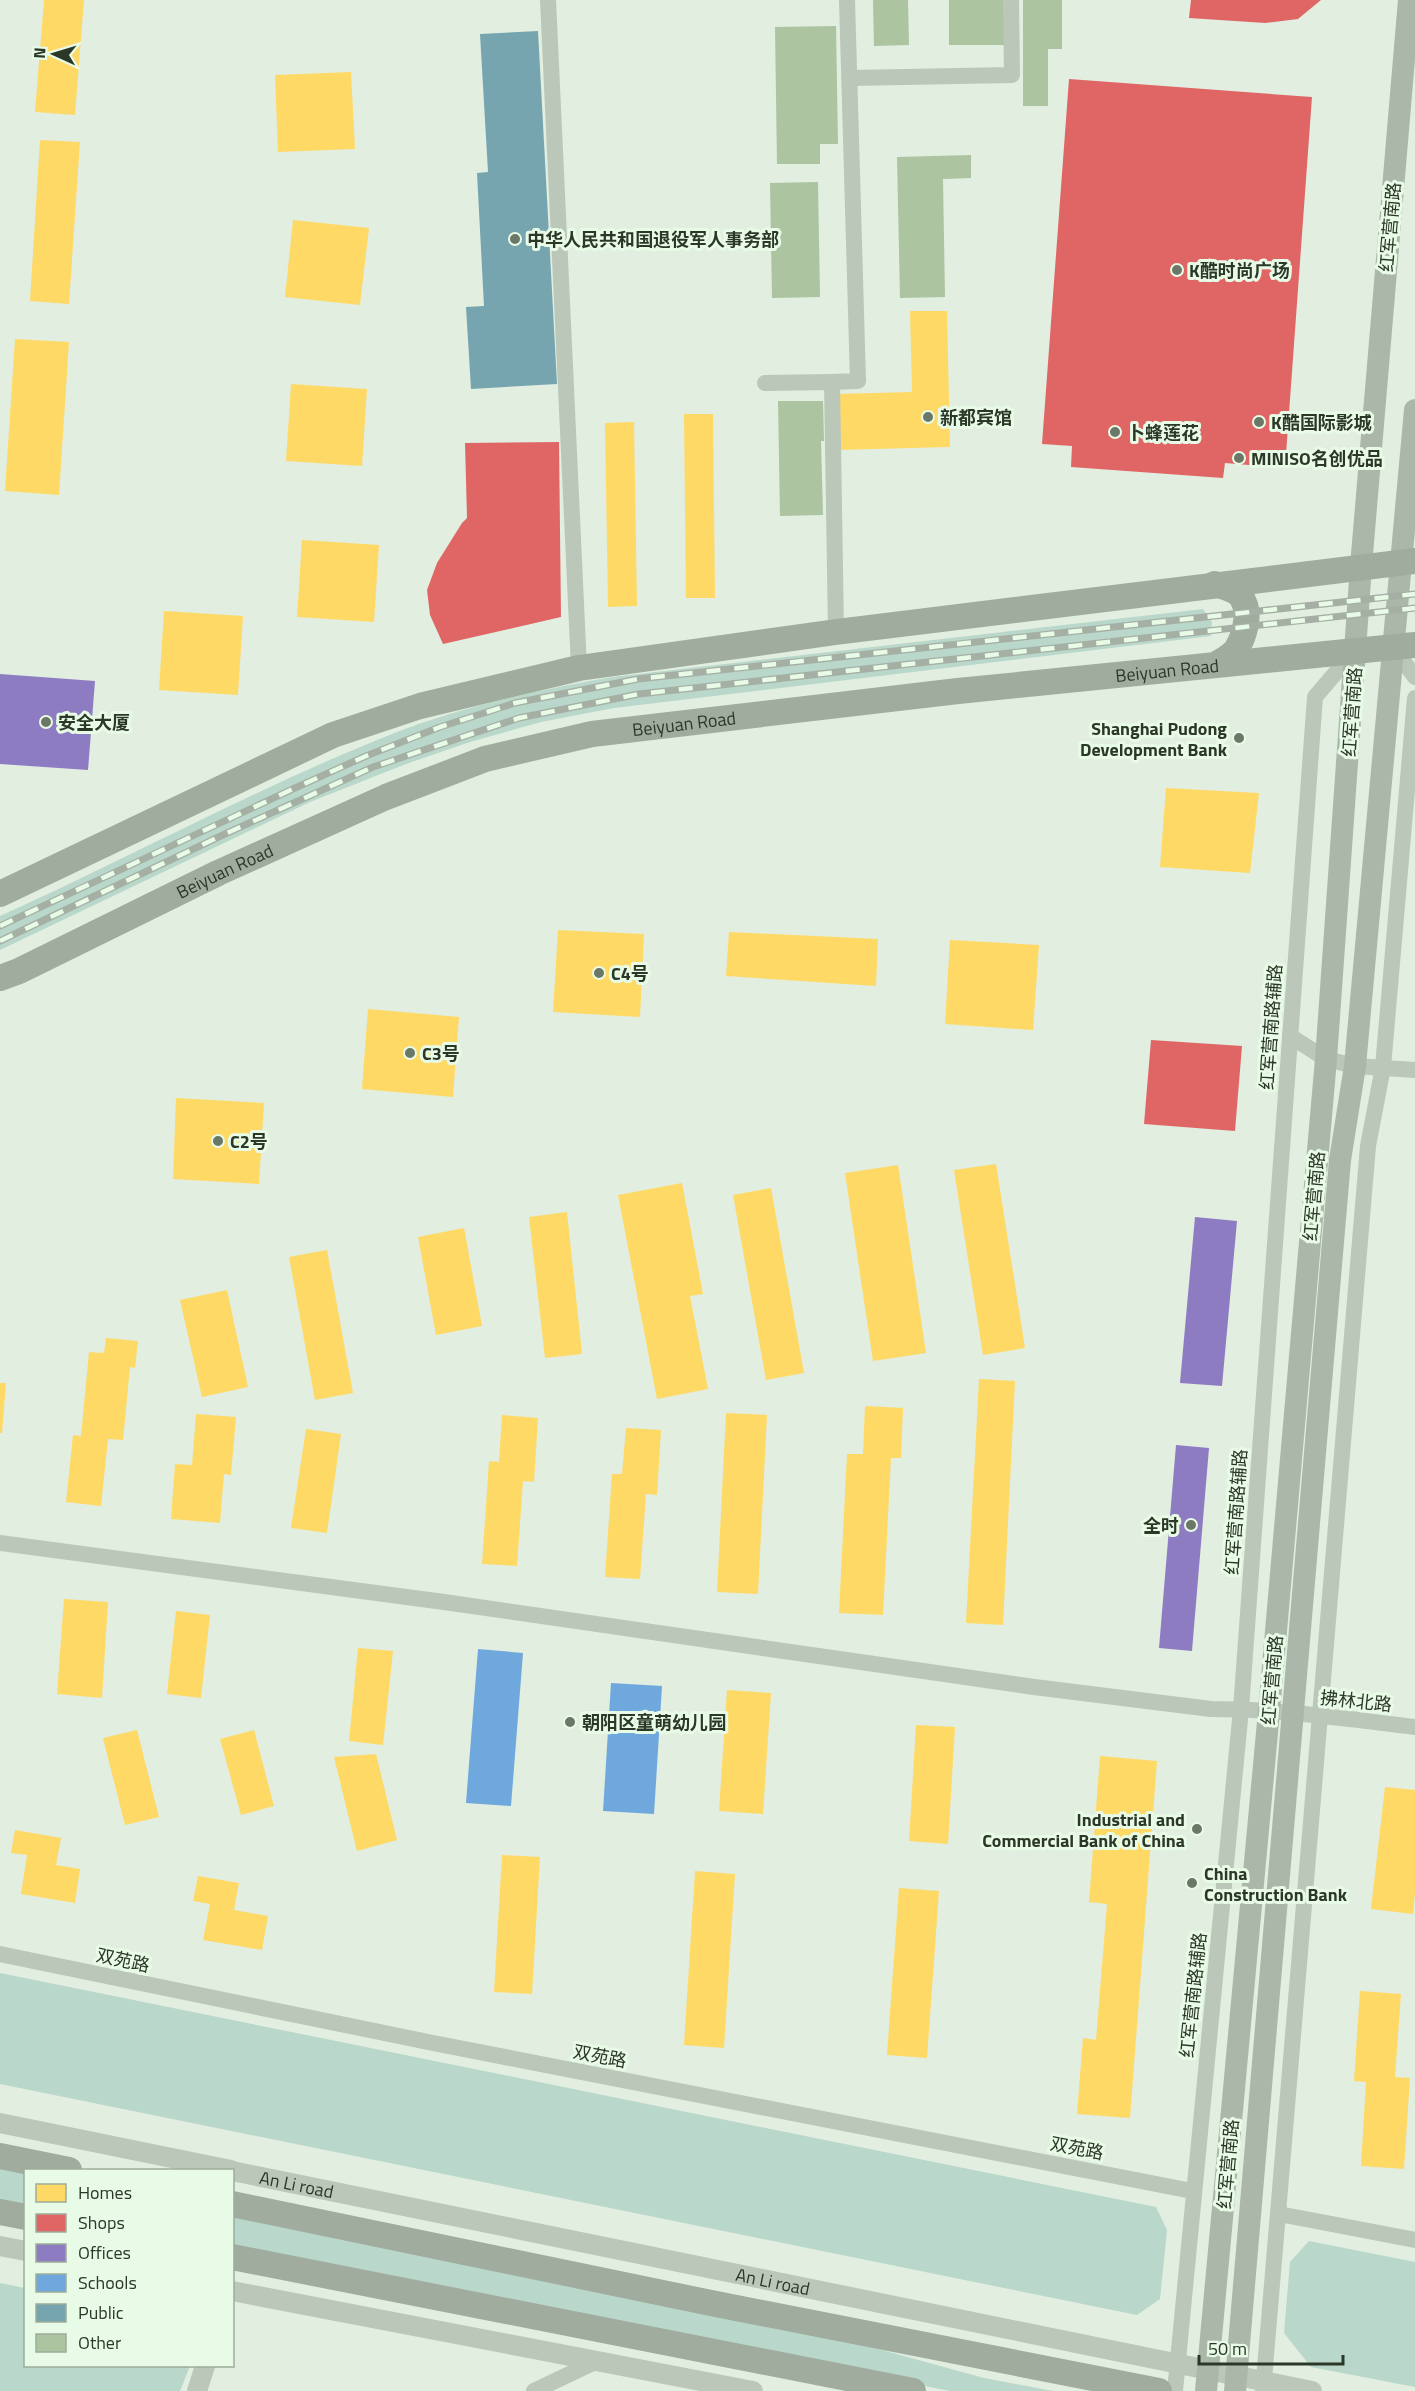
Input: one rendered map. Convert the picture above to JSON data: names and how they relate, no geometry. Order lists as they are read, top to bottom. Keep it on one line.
{"streets":{"main road":["红军营南路","Beiyuan Road","An Li road"],"street":["红军营南路辅路","拂林北路","双苑路"]},"crossings":[["红军营南路","Beiyuan Road"],["红军营南路","红军营南路辅路"],["红军营南路","拂林北路"],["红军营南路","An Li road"],["Beiyuan Road","红军营南路辅路"],["红军营南路辅路","拂林北路"],["红军营南路辅路","双苑路"],["红军营南路辅路","An Li road"]],"places":["中华人民共和国退役军人事务部","K酷时尚广场","新都宾馆","K酷国际影城","卜蜂莲花","MINISO名创优品","安全大厦","Shanghai Pudong Development Bank","C4号","C3号","C2号","全时","朝阳区童萌幼儿园","Industrial and Commercial Bank of China","China Construction Bank"],"legend":["Homes","Shops","Offices","Schools","Public","Other"],"scale_bar":"50 m","north":"left"}
